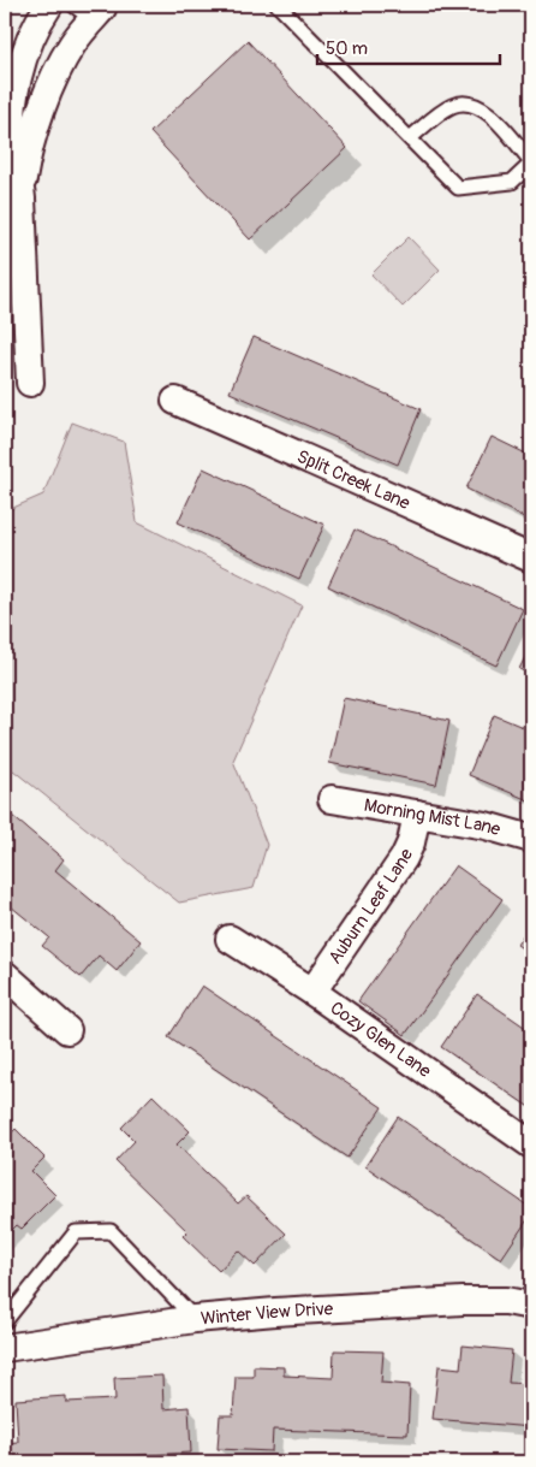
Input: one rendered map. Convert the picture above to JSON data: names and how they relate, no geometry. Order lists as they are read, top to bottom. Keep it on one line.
{"streets":{"street":["Split Creek Lane","Morning Mist Lane","Auburn Leaf Lane","Cozy Glen Lane","Winter View Drive"]},"crossings":[["Morning Mist Lane","Auburn Leaf Lane"],["Auburn Leaf Lane","Cozy Glen Lane"]],"scale_bar":"50 m"}
